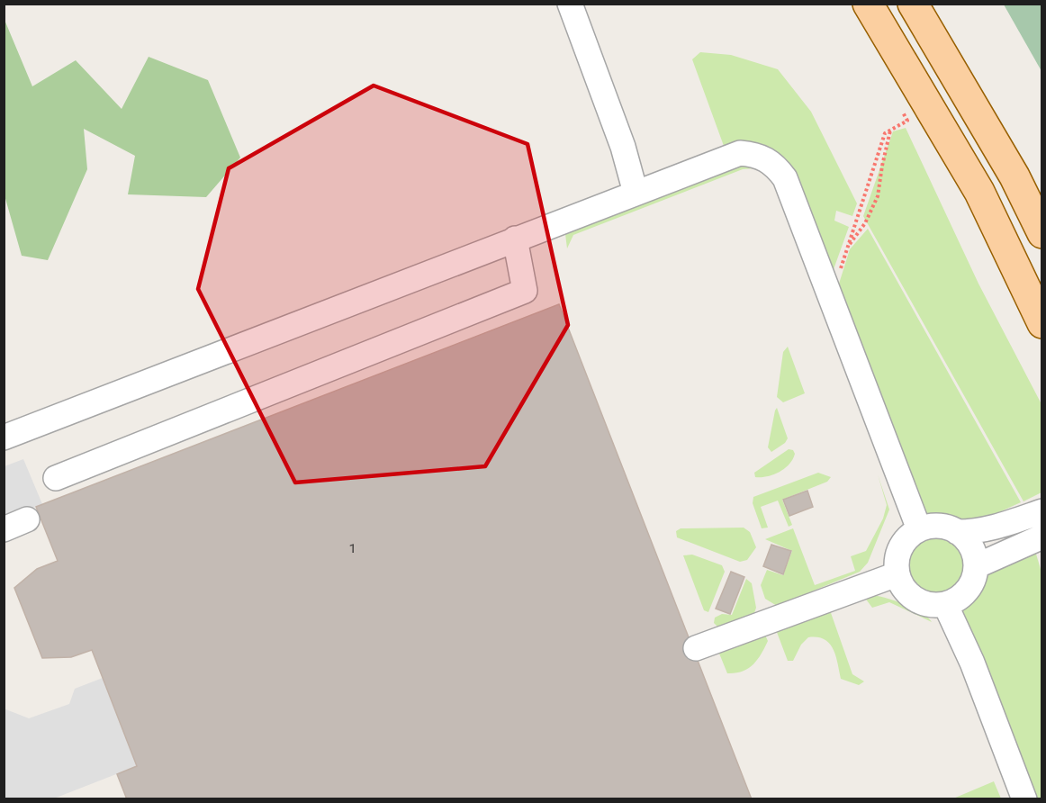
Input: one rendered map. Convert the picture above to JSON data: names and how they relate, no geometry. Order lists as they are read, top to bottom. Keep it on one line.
{"house_numbers":["1"]}
